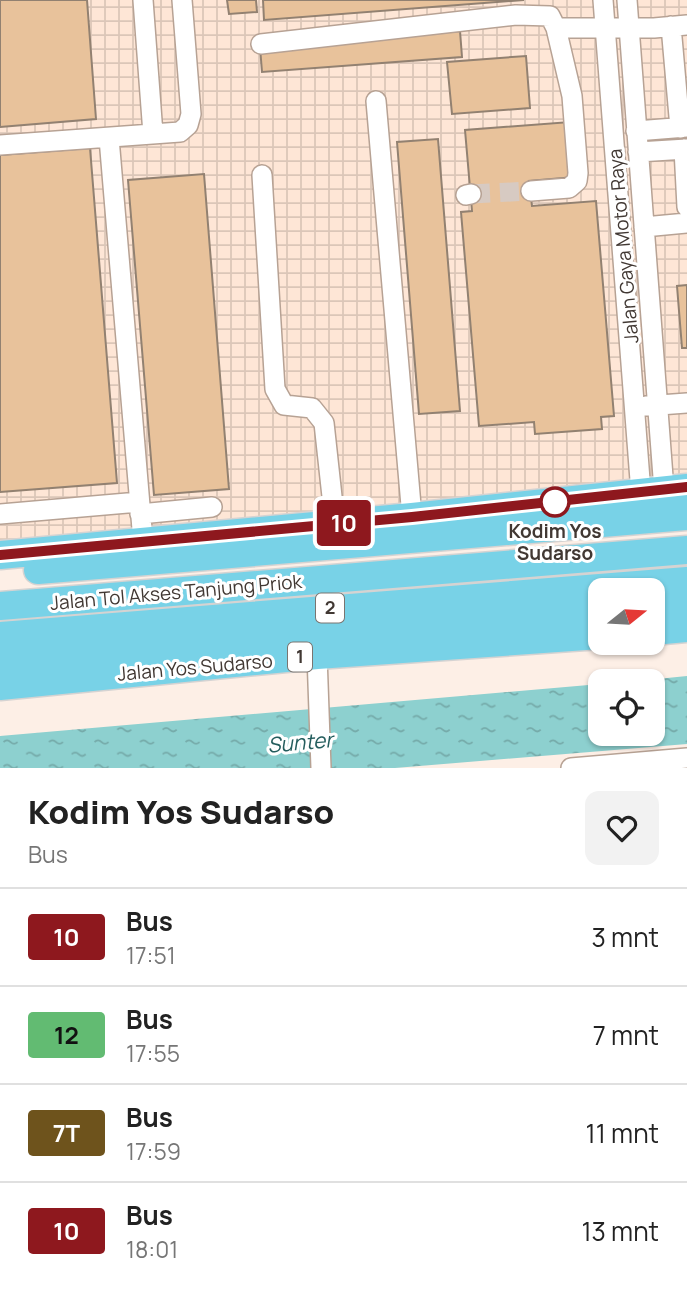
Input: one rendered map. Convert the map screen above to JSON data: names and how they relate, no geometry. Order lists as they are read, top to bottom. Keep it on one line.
{"streets":{"highway":["Jalan Tol Akses Tanjung Priok","2","1","Jalan Yos Sudarso"],"street":["Jalan Gaya Motor Raya"]},"water":["Sunter"],"places":["Kodim Yos Sudarso"],"lines":["bus line 10"],"north":"right","page":{"on_map":"10","heading":["Kodim Yos Sudarso","Bus"],"list":[{"mark":"10","name":"Bus","note":"17:51","value":"3 mnt"},{"mark":"12","name":"Bus","note":"17:55","value":"7 mnt"},{"mark":"7T","name":"Bus","note":"17:59","value":"11 mnt"},{"mark":"10","name":"Bus","note":"18:01","value":"13 mnt"}]}}
